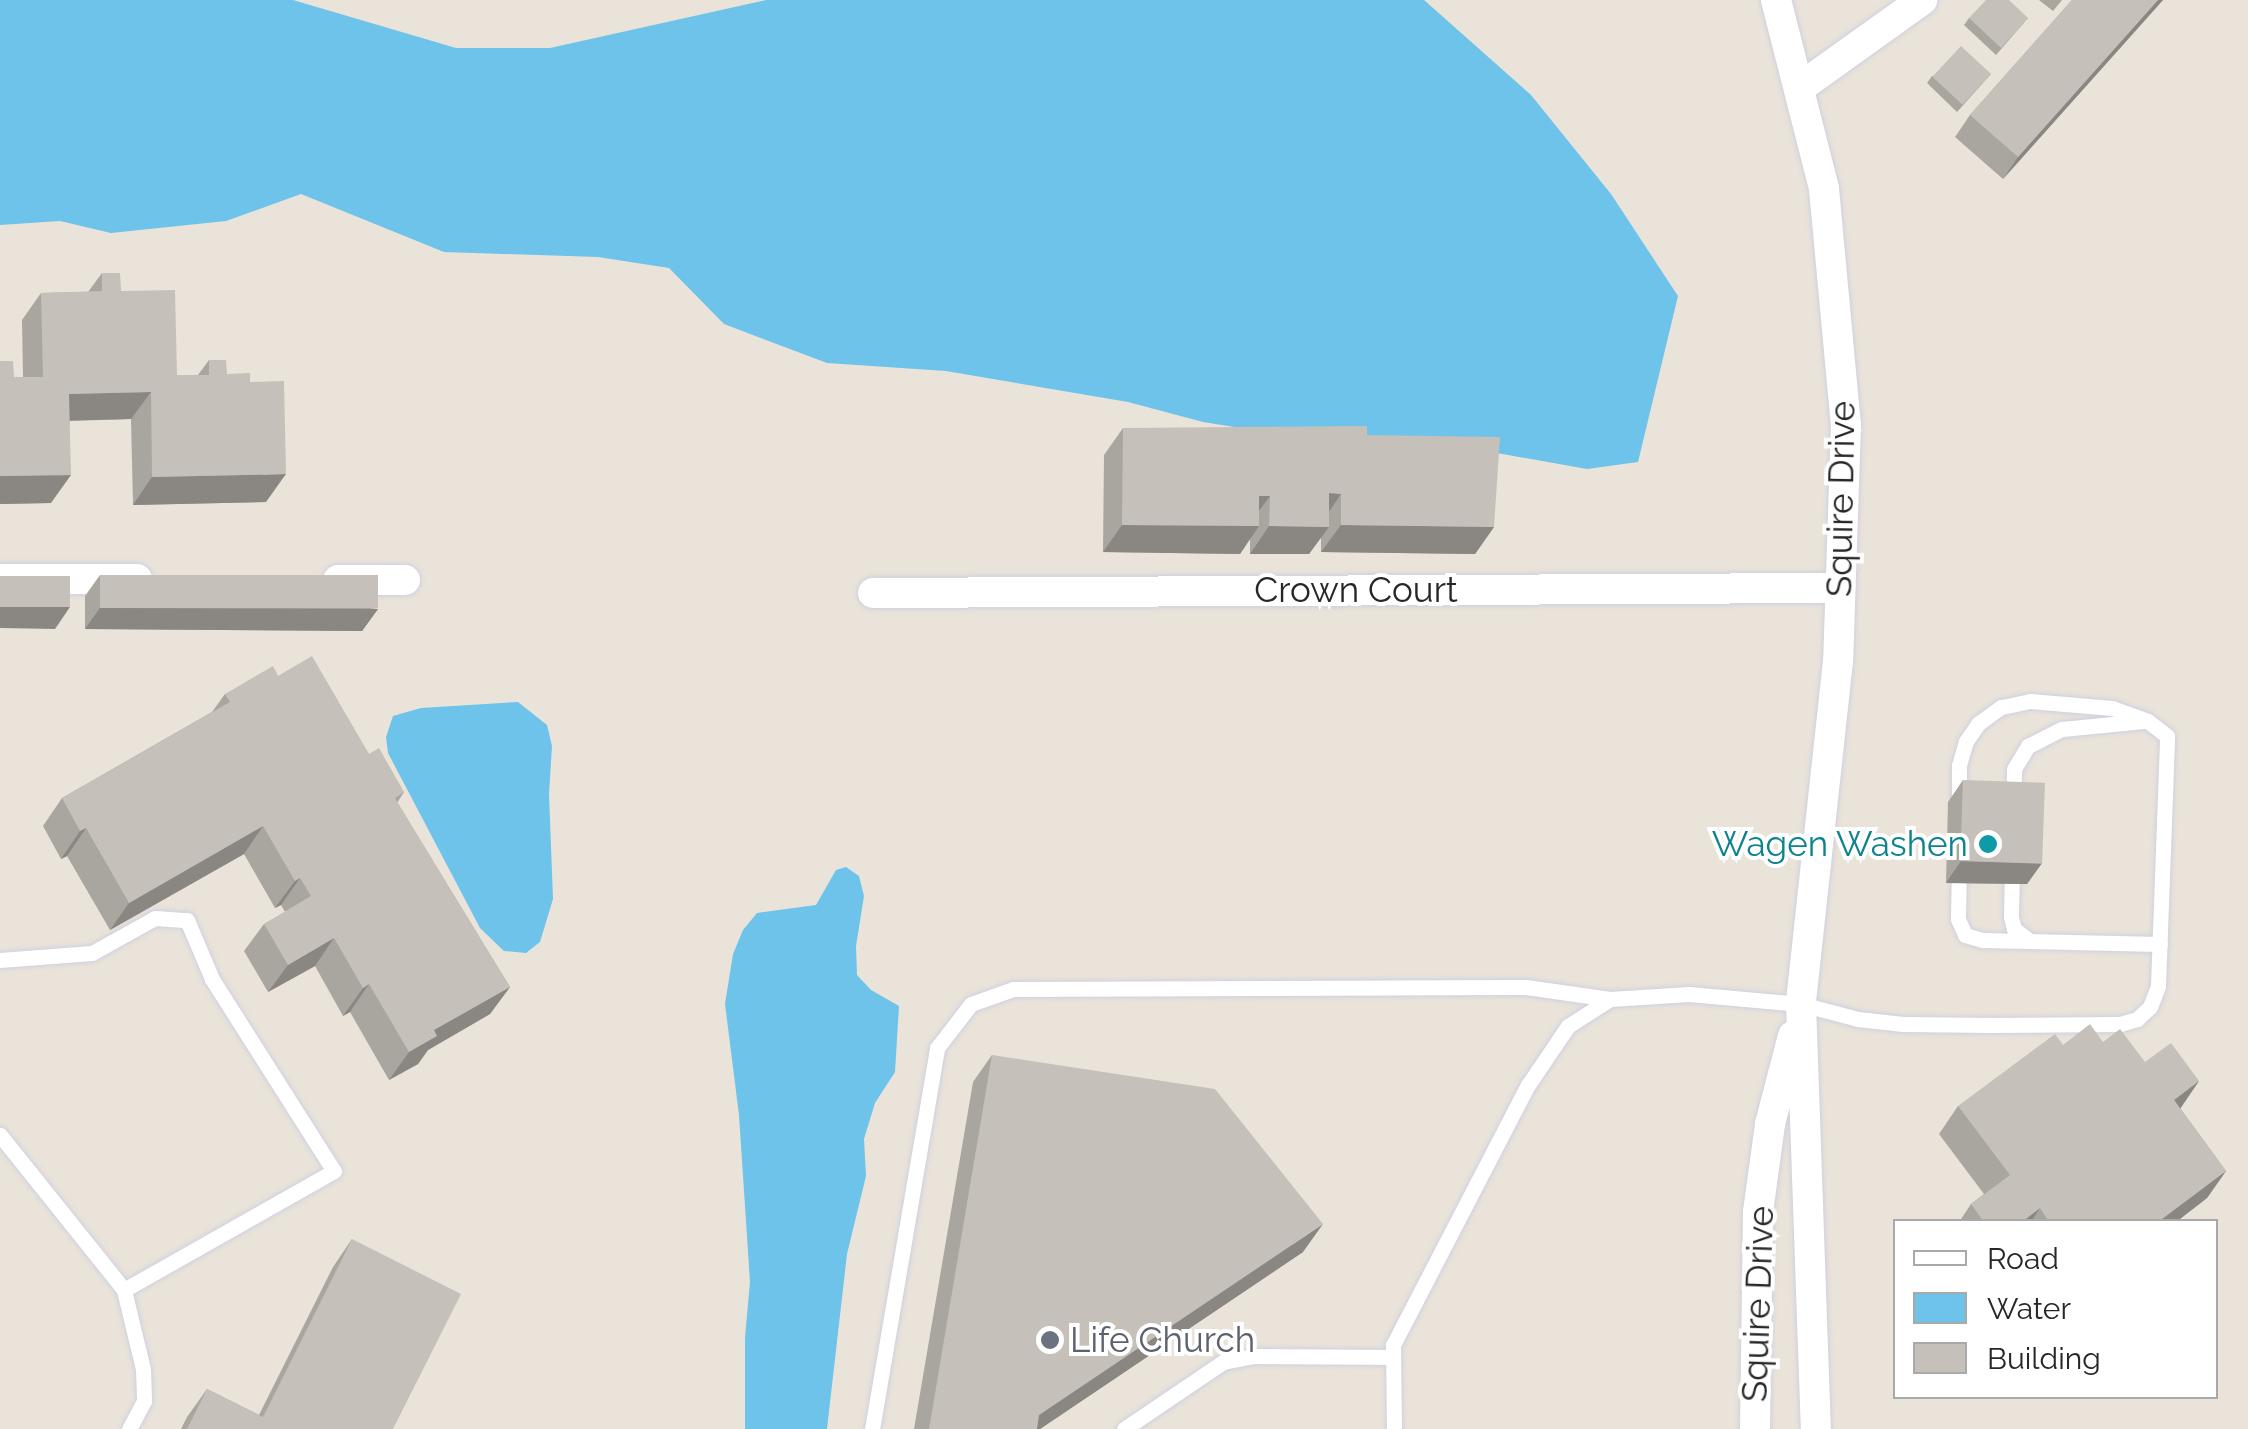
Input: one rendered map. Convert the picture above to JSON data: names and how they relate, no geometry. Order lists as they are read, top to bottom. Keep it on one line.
{"streets":{"street":["Squire Drive","Crown Court"]},"crossings":[["Squire Drive","Crown Court"]],"places":["Wagen Washen","Life Church"],"legend":["Road","Water","Building"]}
